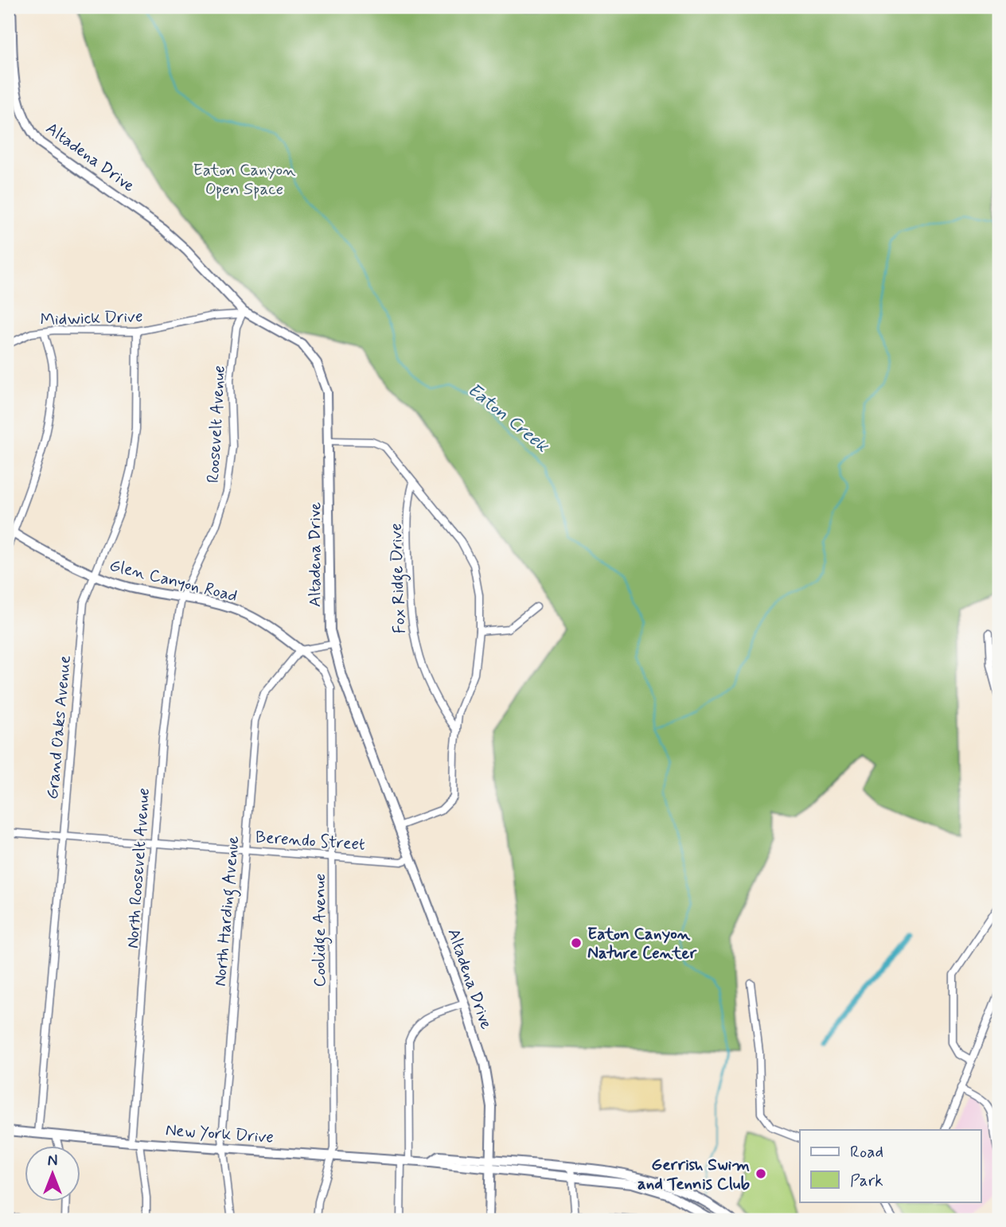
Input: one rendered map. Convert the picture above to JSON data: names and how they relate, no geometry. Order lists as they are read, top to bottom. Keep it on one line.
{"streets":{"main road":["Altadena Drive","Glen Canyon Road","New York Drive"],"street":["Midwick Drive","Roosevelt Avenue","Fox Ridge Drive","Grand Oaks Avenue","Berendo Street","North Roosevelt Avenue","North Harding Avenue","Coolidge Avenue"]},"crossings":[["Altadena Drive","Midwick Drive"],["Altadena Drive","Roosevelt Avenue"],["Altadena Drive","Berendo Street"],["Altadena Drive","New York Drive"],["Midwick Drive","Roosevelt Avenue"],["Midwick Drive","Grand Oaks Avenue"],["Roosevelt Avenue","Glen Canyon Road"],["Roosevelt Avenue","North Roosevelt Avenue"],["Glen Canyon Road","Grand Oaks Avenue"],["Glen Canyon Road","North Roosevelt Avenue"],["Glen Canyon Road","North Harding Avenue"],["Glen Canyon Road","Coolidge Avenue"],["Grand Oaks Avenue","Berendo Street"],["Grand Oaks Avenue","New York Drive"],["Berendo Street","North Roosevelt Avenue"],["Berendo Street","North Harding Avenue"],["Berendo Street","Coolidge Avenue"],["North Roosevelt Avenue","New York Drive"],["North Harding Avenue","Coolidge Avenue"],["North Harding Avenue","New York Drive"],["Coolidge Avenue","New York Drive"]],"water":["Eaton Creek"],"parks":["Eaton Canyon Open Space"],"places":["Eaton Canyon Nature Center","Gerrish Swim and Tennis Club"],"legend":["Road","Park"],"north":"top"}
